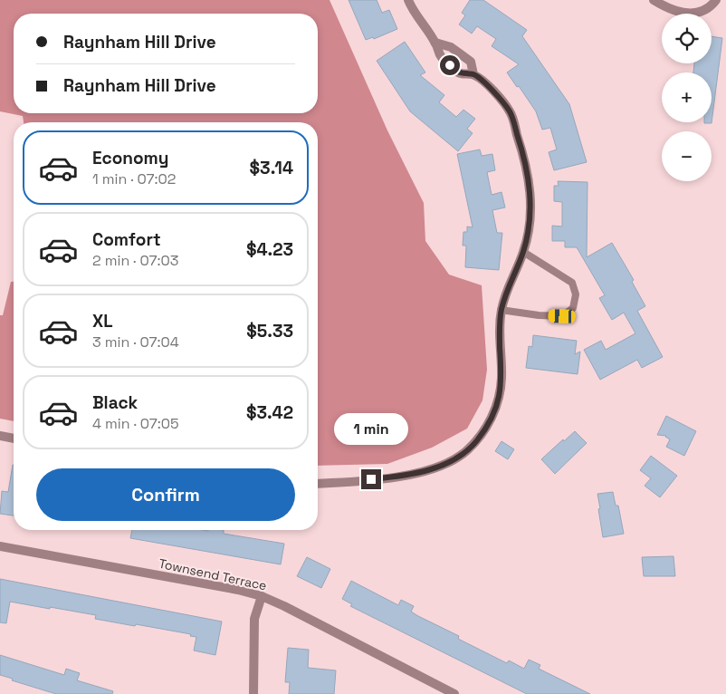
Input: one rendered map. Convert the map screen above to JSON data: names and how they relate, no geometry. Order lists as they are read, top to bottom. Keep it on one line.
{"streets":{"street":["Townsend Terrace"]},"page":{"map_buttons":["+","−"],"banner":["Raynham Hill Drive","Raynham Hill Drive"],"list":[{"name":"Economy","note":"1 min · 07:02","value":"$3.14"},{"name":"Comfort","note":"2 min · 07:03","value":"$4.23"},{"name":"XL","note":"3 min · 07:04","value":"$5.33"},{"name":"Black","note":"4 min · 07:05","value":"$3.42"}],"bubble":"1 min","buttons":"Confirm"}}
